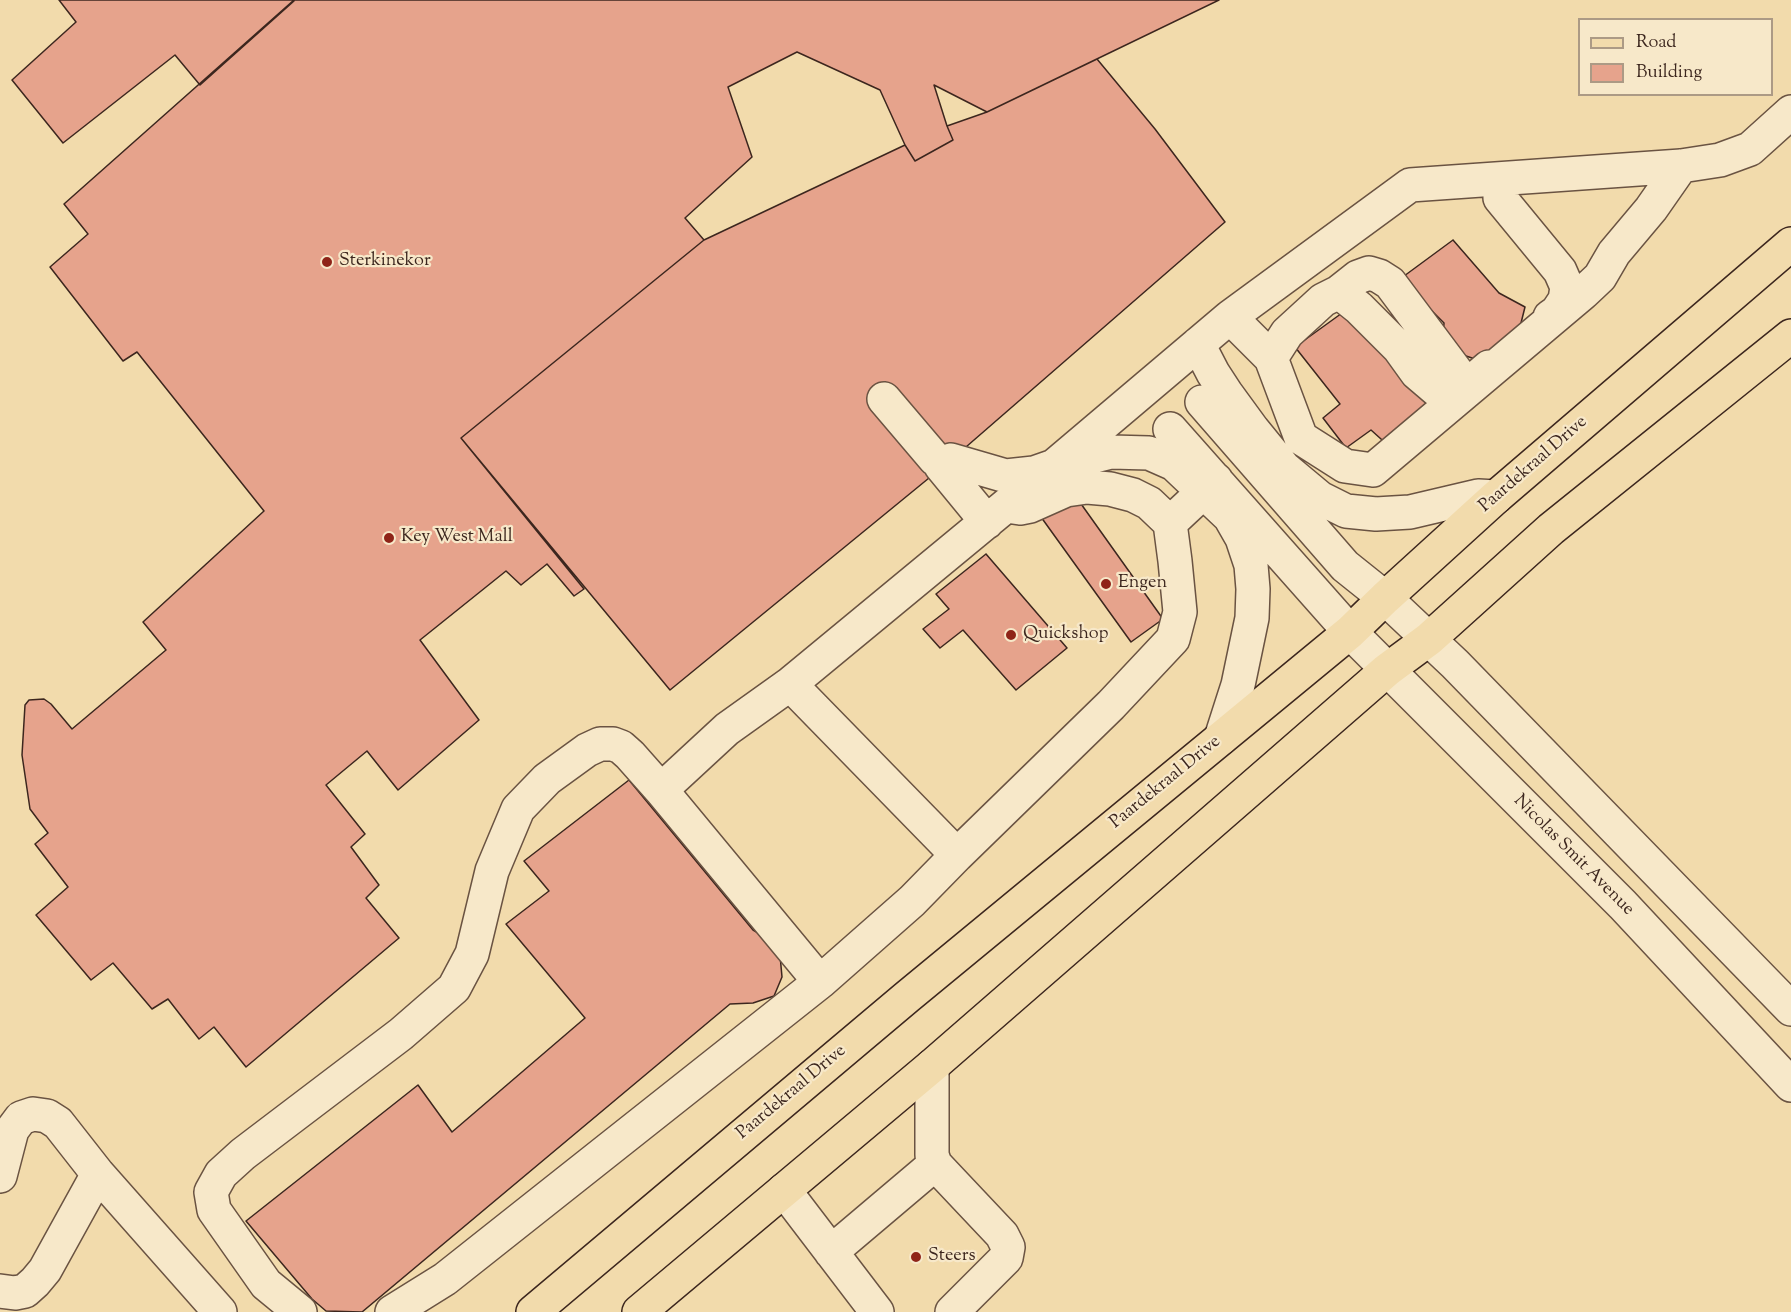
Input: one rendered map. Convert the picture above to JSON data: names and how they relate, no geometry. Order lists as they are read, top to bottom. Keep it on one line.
{"streets":{"main road":["Paardekraal Drive"],"street":["Nicolas Smit Avenue"]},"crossings":[["Paardekraal Drive","Nicolas Smit Avenue"]],"places":["Sterkinekor","Key West Mall","Engen","Quickshop","Steers"],"legend":["Road","Building"]}
